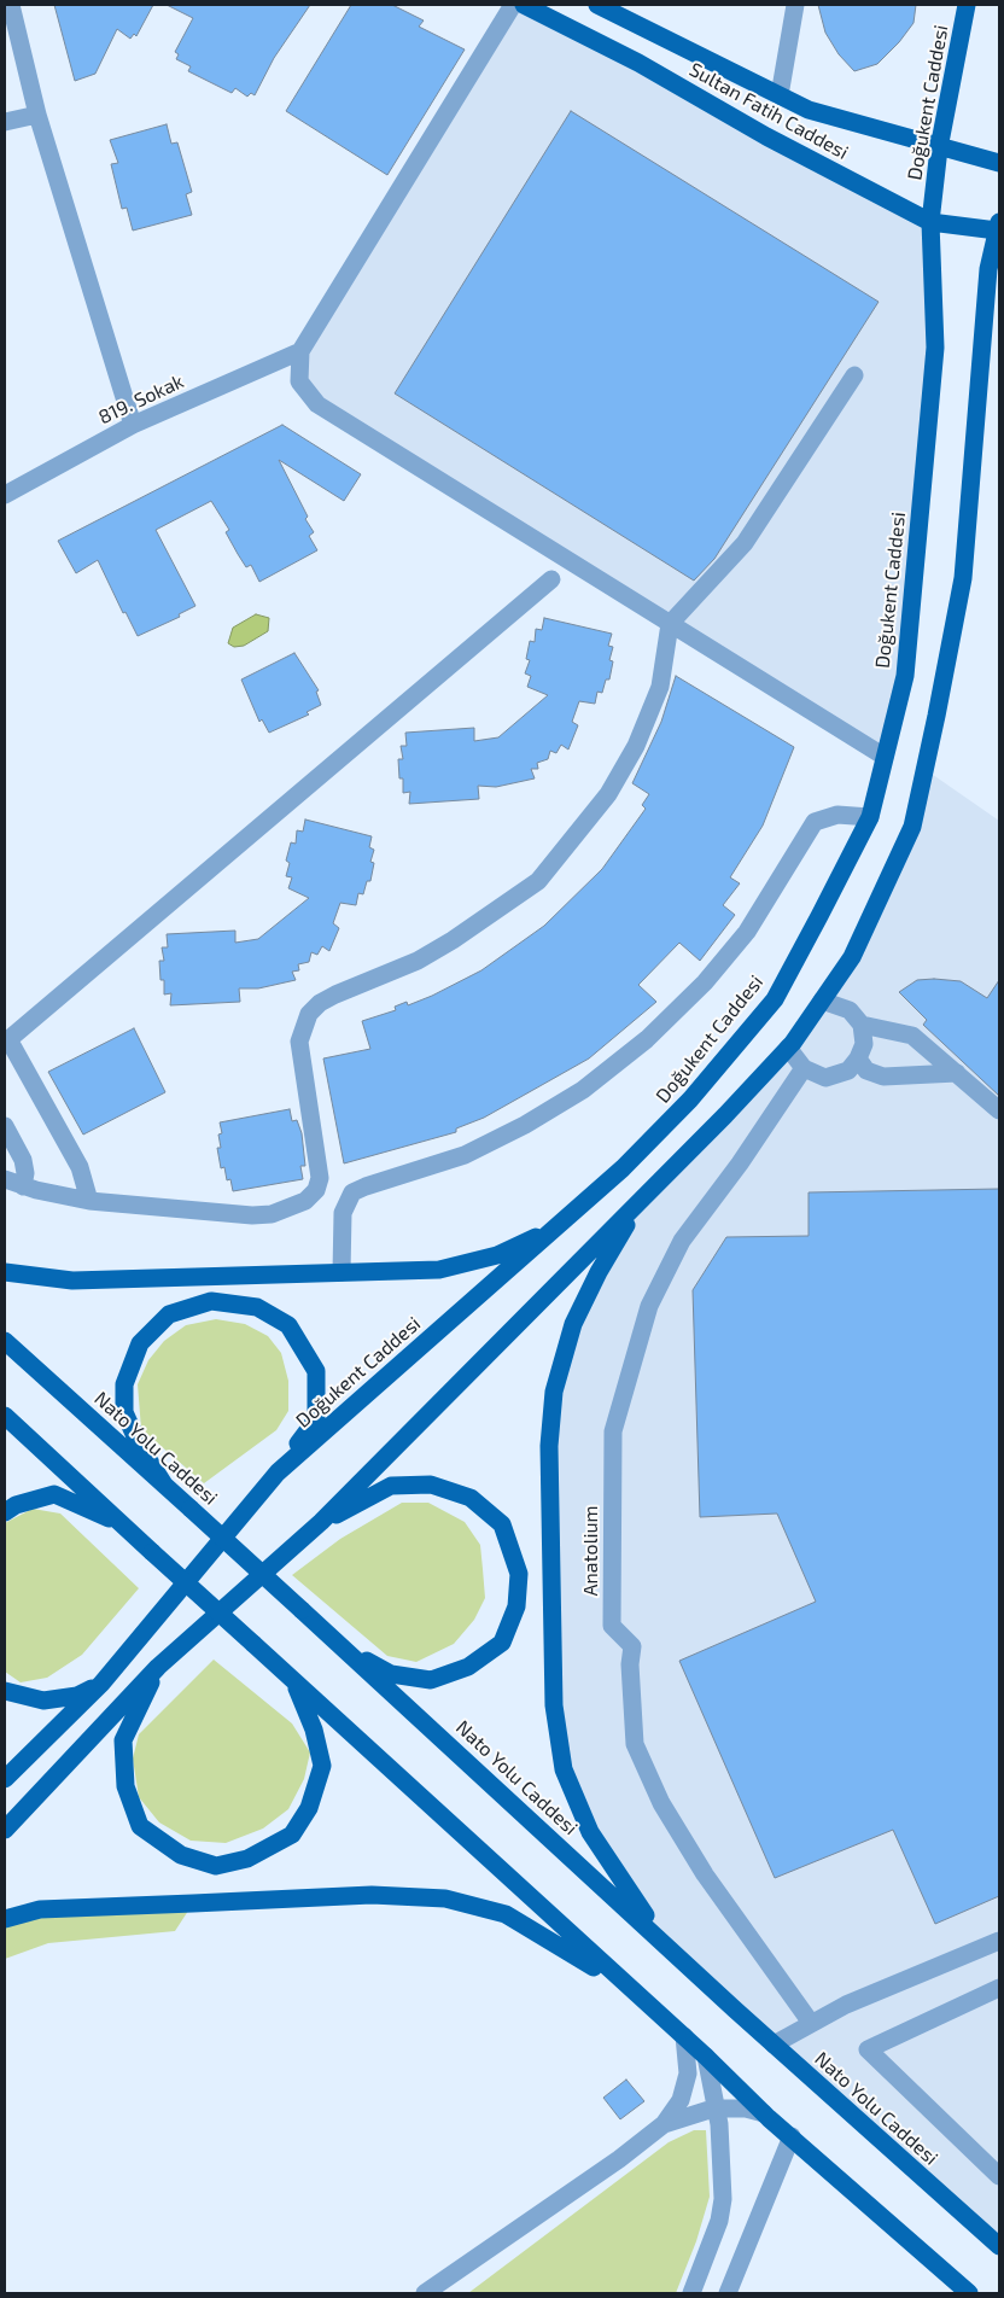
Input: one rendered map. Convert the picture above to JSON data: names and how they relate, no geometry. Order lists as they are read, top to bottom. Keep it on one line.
{"streets":{"main road":["Doğukent Caddesi","Sultan Fatih Caddesi","Nato Yolu Caddesi"],"street":["819. Sokak","Anatolium"]},"crossings":[["Doğukent Caddesi","Sultan Fatih Caddesi"]]}
